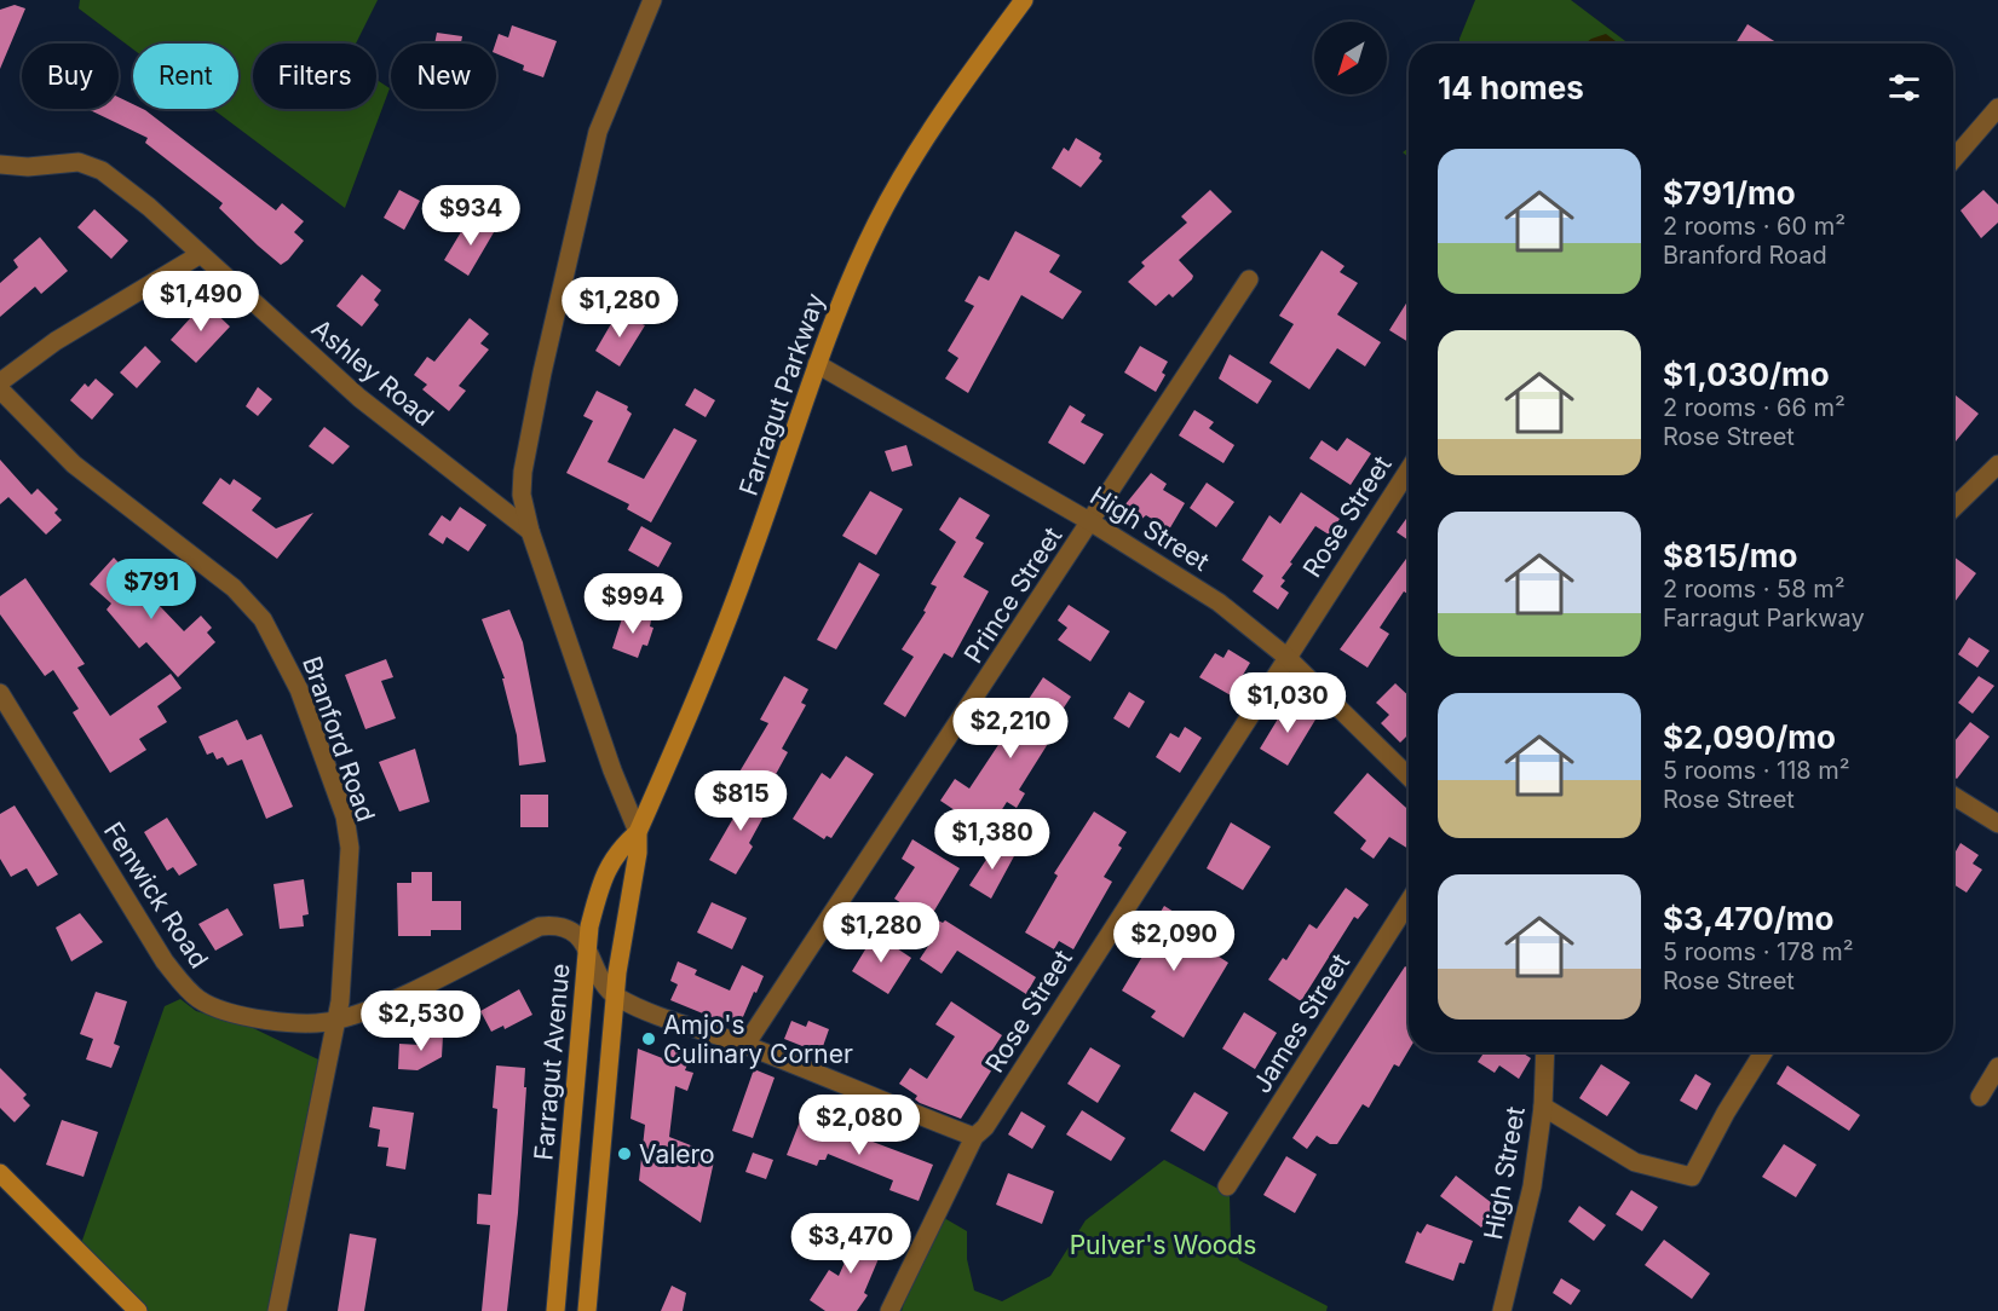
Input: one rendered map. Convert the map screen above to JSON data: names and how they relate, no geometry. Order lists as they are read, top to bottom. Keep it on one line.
{"streets":{"main road":["Farragut Parkway","Farragut Avenue"],"street":["Ashley Road","Rose Street","High Street","Prince Street","Branford Road","Fenwick Road","James Street"]},"crossings":[["Farragut Parkway","High Street"],["Farragut Parkway","Farragut Avenue"],["Rose Street","High Street"],["High Street","Prince Street"],["Branford Road","Fenwick Road"],["Fenwick Road","Farragut Avenue"]],"parks":["Pulver's Woods"],"places":["Amjo's Culinary Corner","Valero"],"north":"bottom left","page":{"chip":["Buy","Rent","Filters","New"],"heading":"14 homes","list":[{"name":"$791/mo","note":"2 rooms · 60 m² · Branford Road"},{"name":"$1,030/mo","note":"2 rooms · 66 m² · Rose Street"},{"name":"$815/mo","note":"2 rooms · 58 m² · Farragut Parkway"},{"name":"$2,090/mo","note":"5 rooms · 118 m² · Rose Street"},{"name":"$3,470/mo","note":"5 rooms · 178 m² · Rose Street"}],"price":["$934","$1,490","$1,280","$791","$994","$1,030","$2,210","$815","$1,380","$1,280","$2,090","$2,530","$2,080","$3,470"]}}
